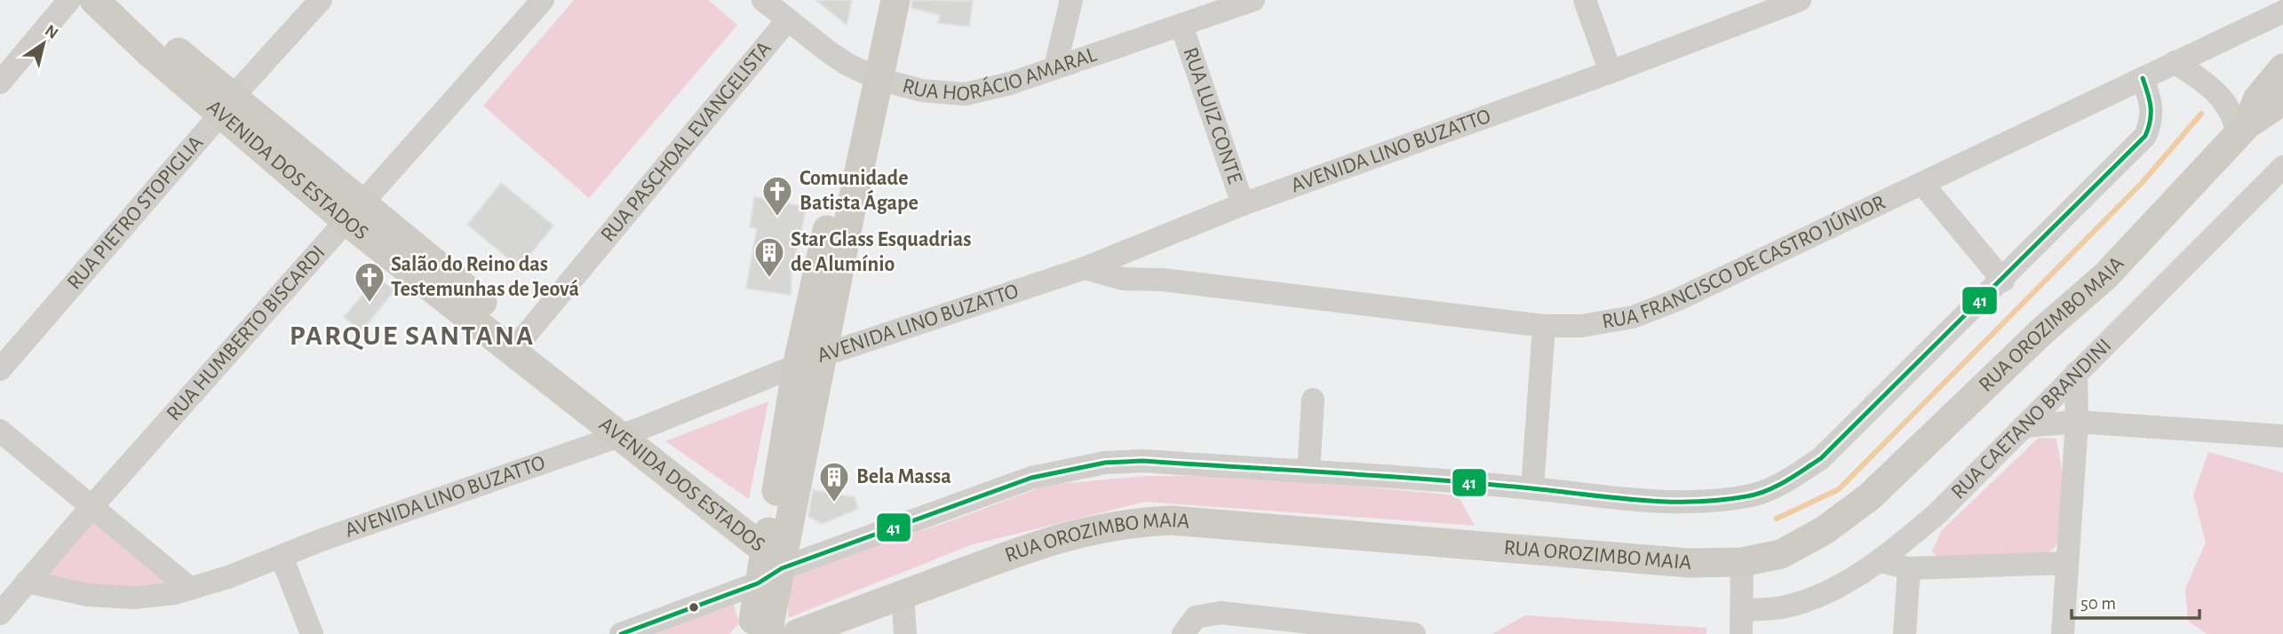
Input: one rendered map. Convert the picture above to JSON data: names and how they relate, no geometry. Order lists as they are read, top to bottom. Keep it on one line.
{"streets":{"main road":["AVENIDA DOS ESTADOS","RUA OROZIMBO MAIA"],"street":["RUA HORÁCIO AMARAL","RUA LUIZ CONTE","RUA PASCHOAL EVANGELISTA","AVENIDA LINO BUZATTO","RUA PIETRO STOPIGLIA","RUA FRANCISCO DE CASTRO JÚNIOR","RUA HUMBERTO BISCARDI","RUA CAETANO BRANDINI"]},"crossings":[["RUA HORÁCIO AMARAL","RUA LUIZ CONTE"],["RUA HORÁCIO AMARAL","RUA PASCHOAL EVANGELISTA"],["RUA LUIZ CONTE","AVENIDA LINO BUZATTO"],["RUA PASCHOAL EVANGELISTA","AVENIDA DOS ESTADOS"],["AVENIDA LINO BUZATTO","AVENIDA DOS ESTADOS"],["AVENIDA LINO BUZATTO","RUA FRANCISCO DE CASTRO JÚNIOR"],["AVENIDA LINO BUZATTO","RUA HUMBERTO BISCARDI"],["AVENIDA DOS ESTADOS","RUA PIETRO STOPIGLIA"],["AVENIDA DOS ESTADOS","RUA HUMBERTO BISCARDI"]],"districts":["PARQUE SANTANA"],"places":{"church":["Comunidade Batista Ágape","Salão do Reino das Testemunhas de Jeová"],"building":["Star Glass Esquadrias de Alumínio","Bela Massa"]},"lines":["transit line 41"],"scale_bar":"50 m","north":"top right"}
